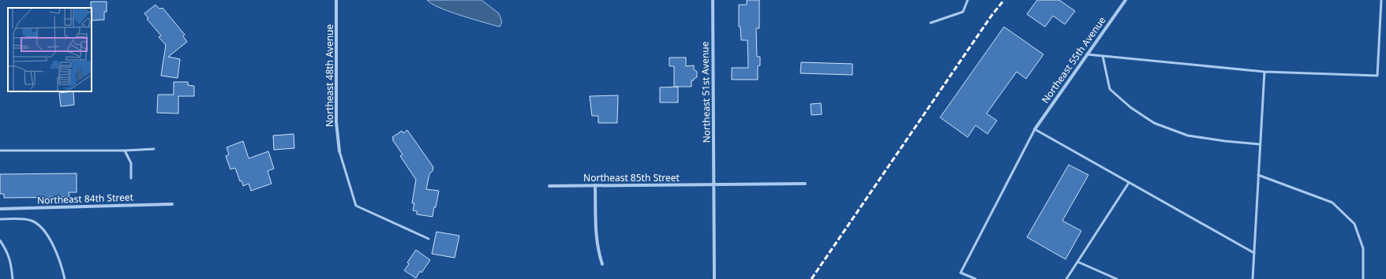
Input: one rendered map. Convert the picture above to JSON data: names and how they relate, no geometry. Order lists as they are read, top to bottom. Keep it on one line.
{"streets":{"street":["Northeast 55th Avenue","Northeast 48th Avenue","Northeast 51st Avenue","Northeast 85th Street","Northeast 84th Street"]},"crossings":[["Northeast 51st Avenue","Northeast 85th Street"]]}
